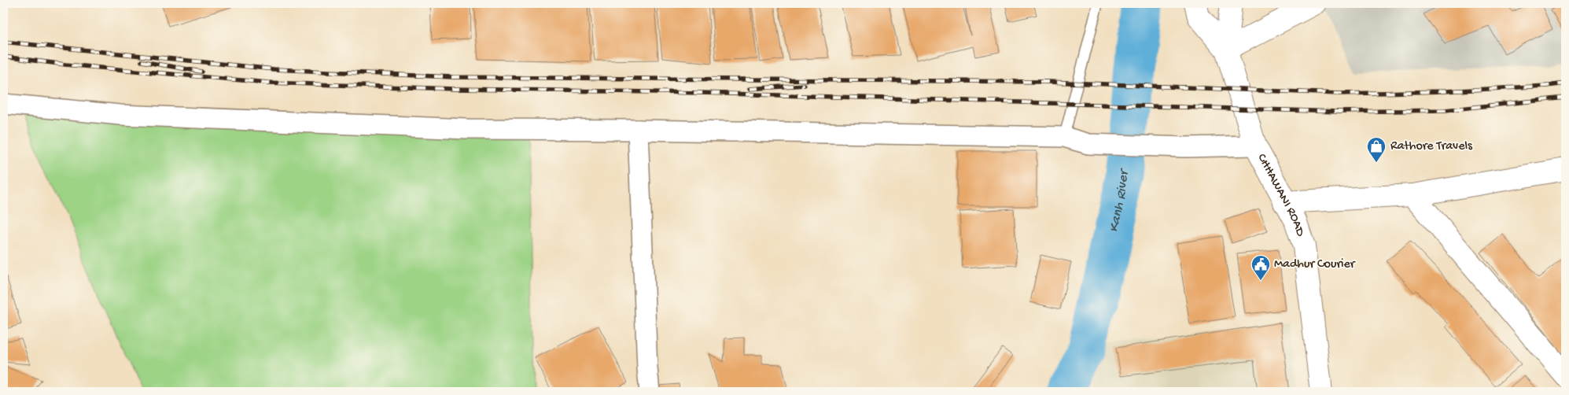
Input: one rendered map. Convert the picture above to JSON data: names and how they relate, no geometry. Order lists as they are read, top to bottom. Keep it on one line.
{"streets":{"street":["CHHAWANI ROAD"]},"water":["Kanh River"],"places":{"shop":["Rathore Travels"],"public building":["Madhur Courier"]}}
